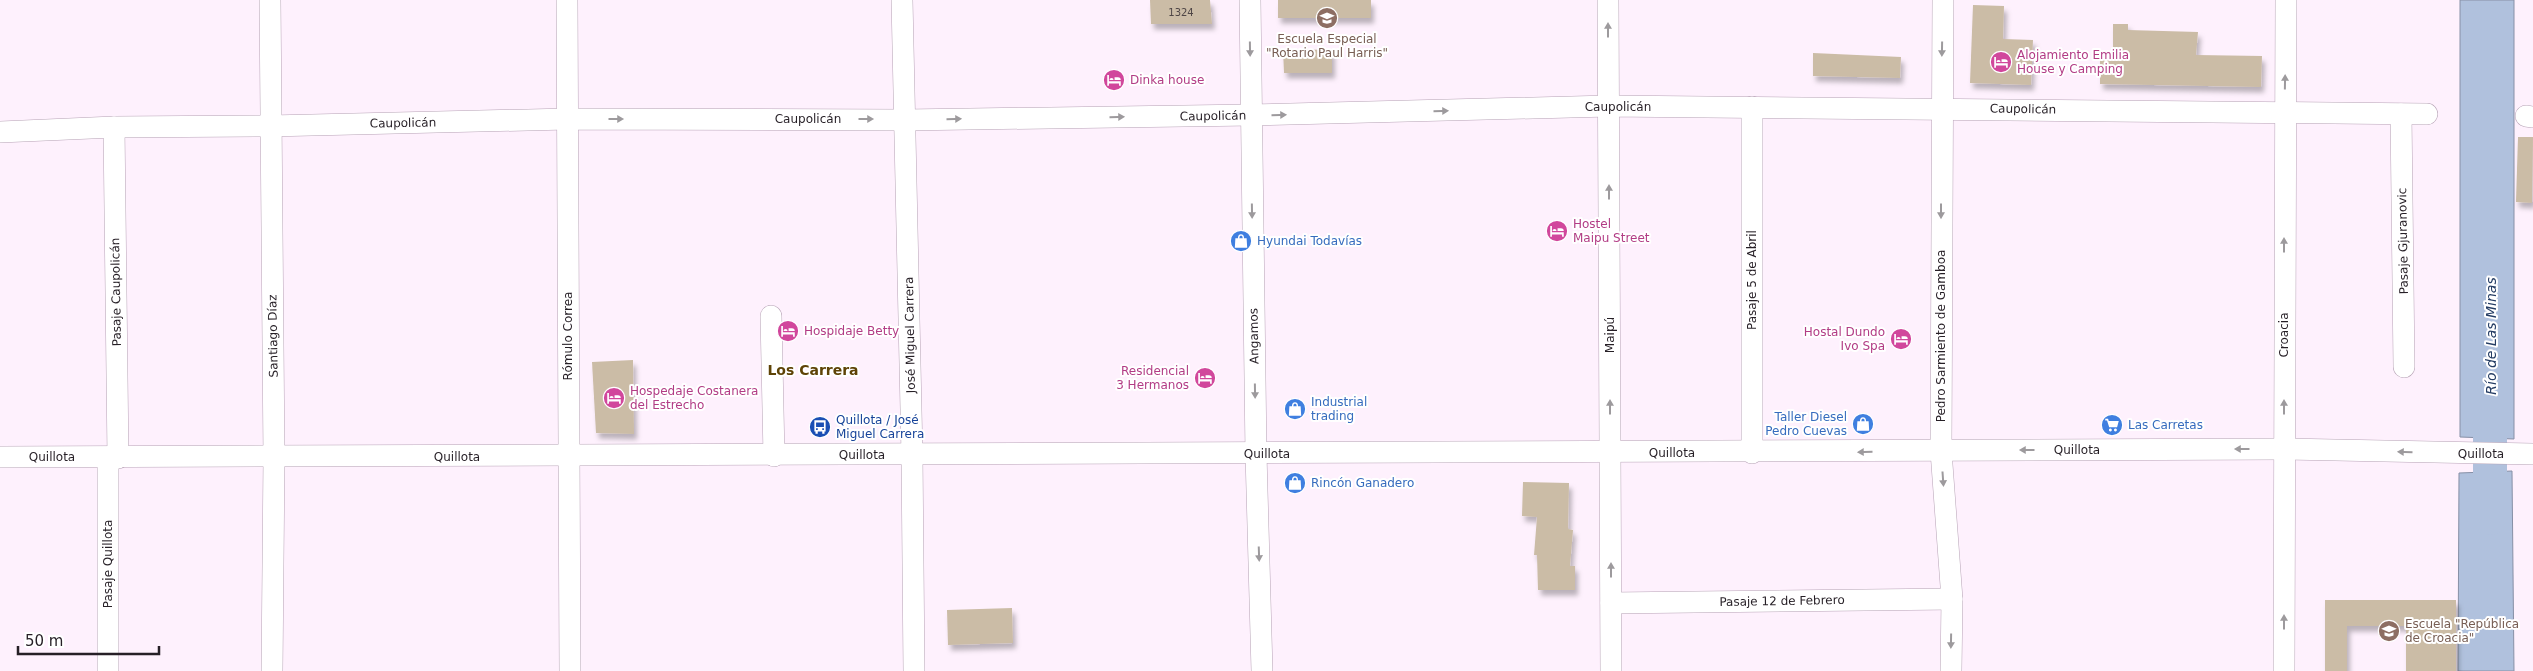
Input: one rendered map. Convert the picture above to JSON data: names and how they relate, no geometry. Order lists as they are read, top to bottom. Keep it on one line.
{"streets":{"street":["Caupolicán","Pasaje Gjuranovic","Pasaje 5 de Abril","Pasaje Caupolicán","José Miguel Carrera","Maipú","Croacia","Santiago Díaz","Rómulo Correa","Angamos","Pedro Sarmiento de Gamboa","Quillota","Pasaje Quillota","Pasaje 12 de Febrero"]},"crossings":[["Caupolicán","Pasaje Gjuranovic"],["Caupolicán","Pasaje 5 de Abril"],["Caupolicán","Pasaje Caupolicán"],["Caupolicán","José Miguel Carrera"],["Caupolicán","Maipú"],["Caupolicán","Croacia"],["Caupolicán","Santiago Díaz"],["Caupolicán","Rómulo Correa"],["Caupolicán","Angamos"],["Caupolicán","Pedro Sarmiento de Gamboa"],["Pasaje 5 de Abril","Quillota"],["Pasaje Caupolicán","Quillota"],["Pasaje Caupolicán","Pasaje Quillota"],["José Miguel Carrera","Quillota"],["Maipú","Quillota"],["Maipú","Pasaje 12 de Febrero"],["Croacia","Quillota"],["Santiago Díaz","Quillota"],["Rómulo Correa","Quillota"],["Angamos","Quillota"],["Pedro Sarmiento de Gamboa","Quillota"],["Pedro Sarmiento de Gamboa","Pasaje 12 de Febrero"],["Quillota","Pasaje Quillota"]],"one_way":["Caupolicán","Maipú","Croacia","Angamos","Pedro Sarmiento de Gamboa"],"districts":["Los Carrera"],"water":["Río de Las Minas"],"places":{"school or university":["Escuela Especial \"Rotario Paul Harris\"","Escuela \"República de Croacia\""],"hotel":["Alojamiento Emilia House y Camping","Dinka house","Hostel Maipu Street","Hospidaje Betty","Hostal Dundo Ivo Spa","Residencial 3 Hermanos","Hospedaje Costanera del Estrecho"],"shop":["Hyundai Todavías","Industrial trading","Taller Diesel Pedro Cuevas","Rincón Ganadero"],"supermarket":["Las Carretas"],"bus stop":["Quillota / José Miguel Carrera"]},"house_numbers":["1324"],"scale_bar":"50 m"}
